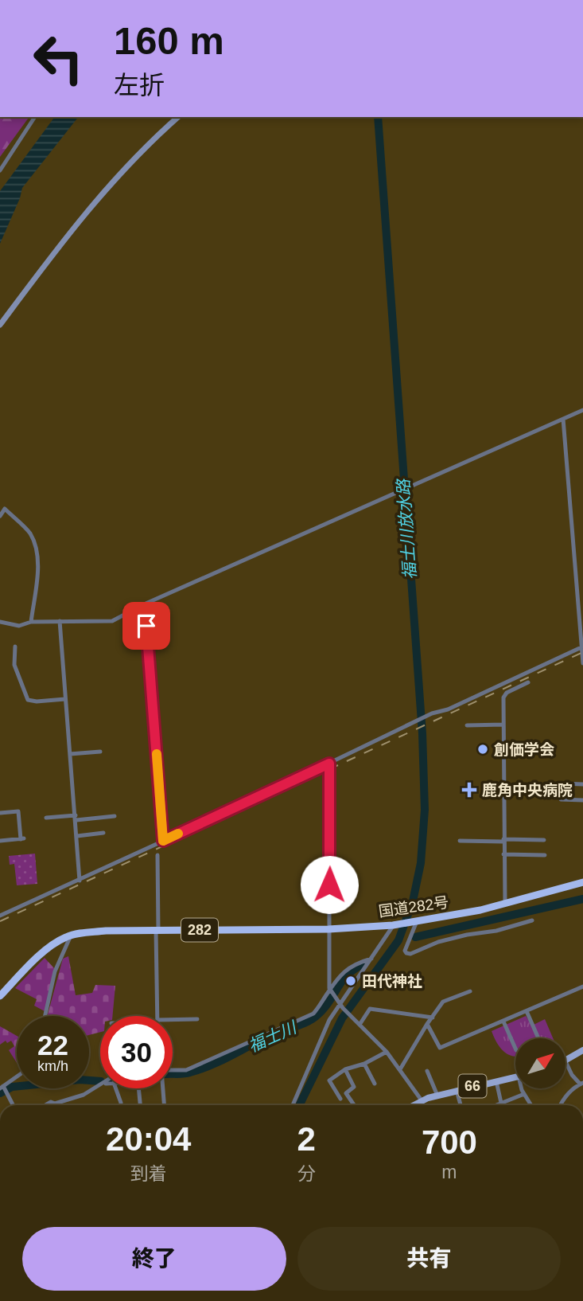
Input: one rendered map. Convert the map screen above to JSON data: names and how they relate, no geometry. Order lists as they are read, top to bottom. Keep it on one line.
{"streets":{"highway":["国道282号","282"],"main road":["66"]},"water":["福士川放水路","福士川"],"places":{"other":["創価学会","田代神社"],"health":["鹿角中央病院"]},"north":"top right","page":{"turn":["160 m","左折"],"speed":"22 km/h","limit":"30","eta":["20:04","到着","2","分","700","m"],"buttons":["終了","共有"]}}
